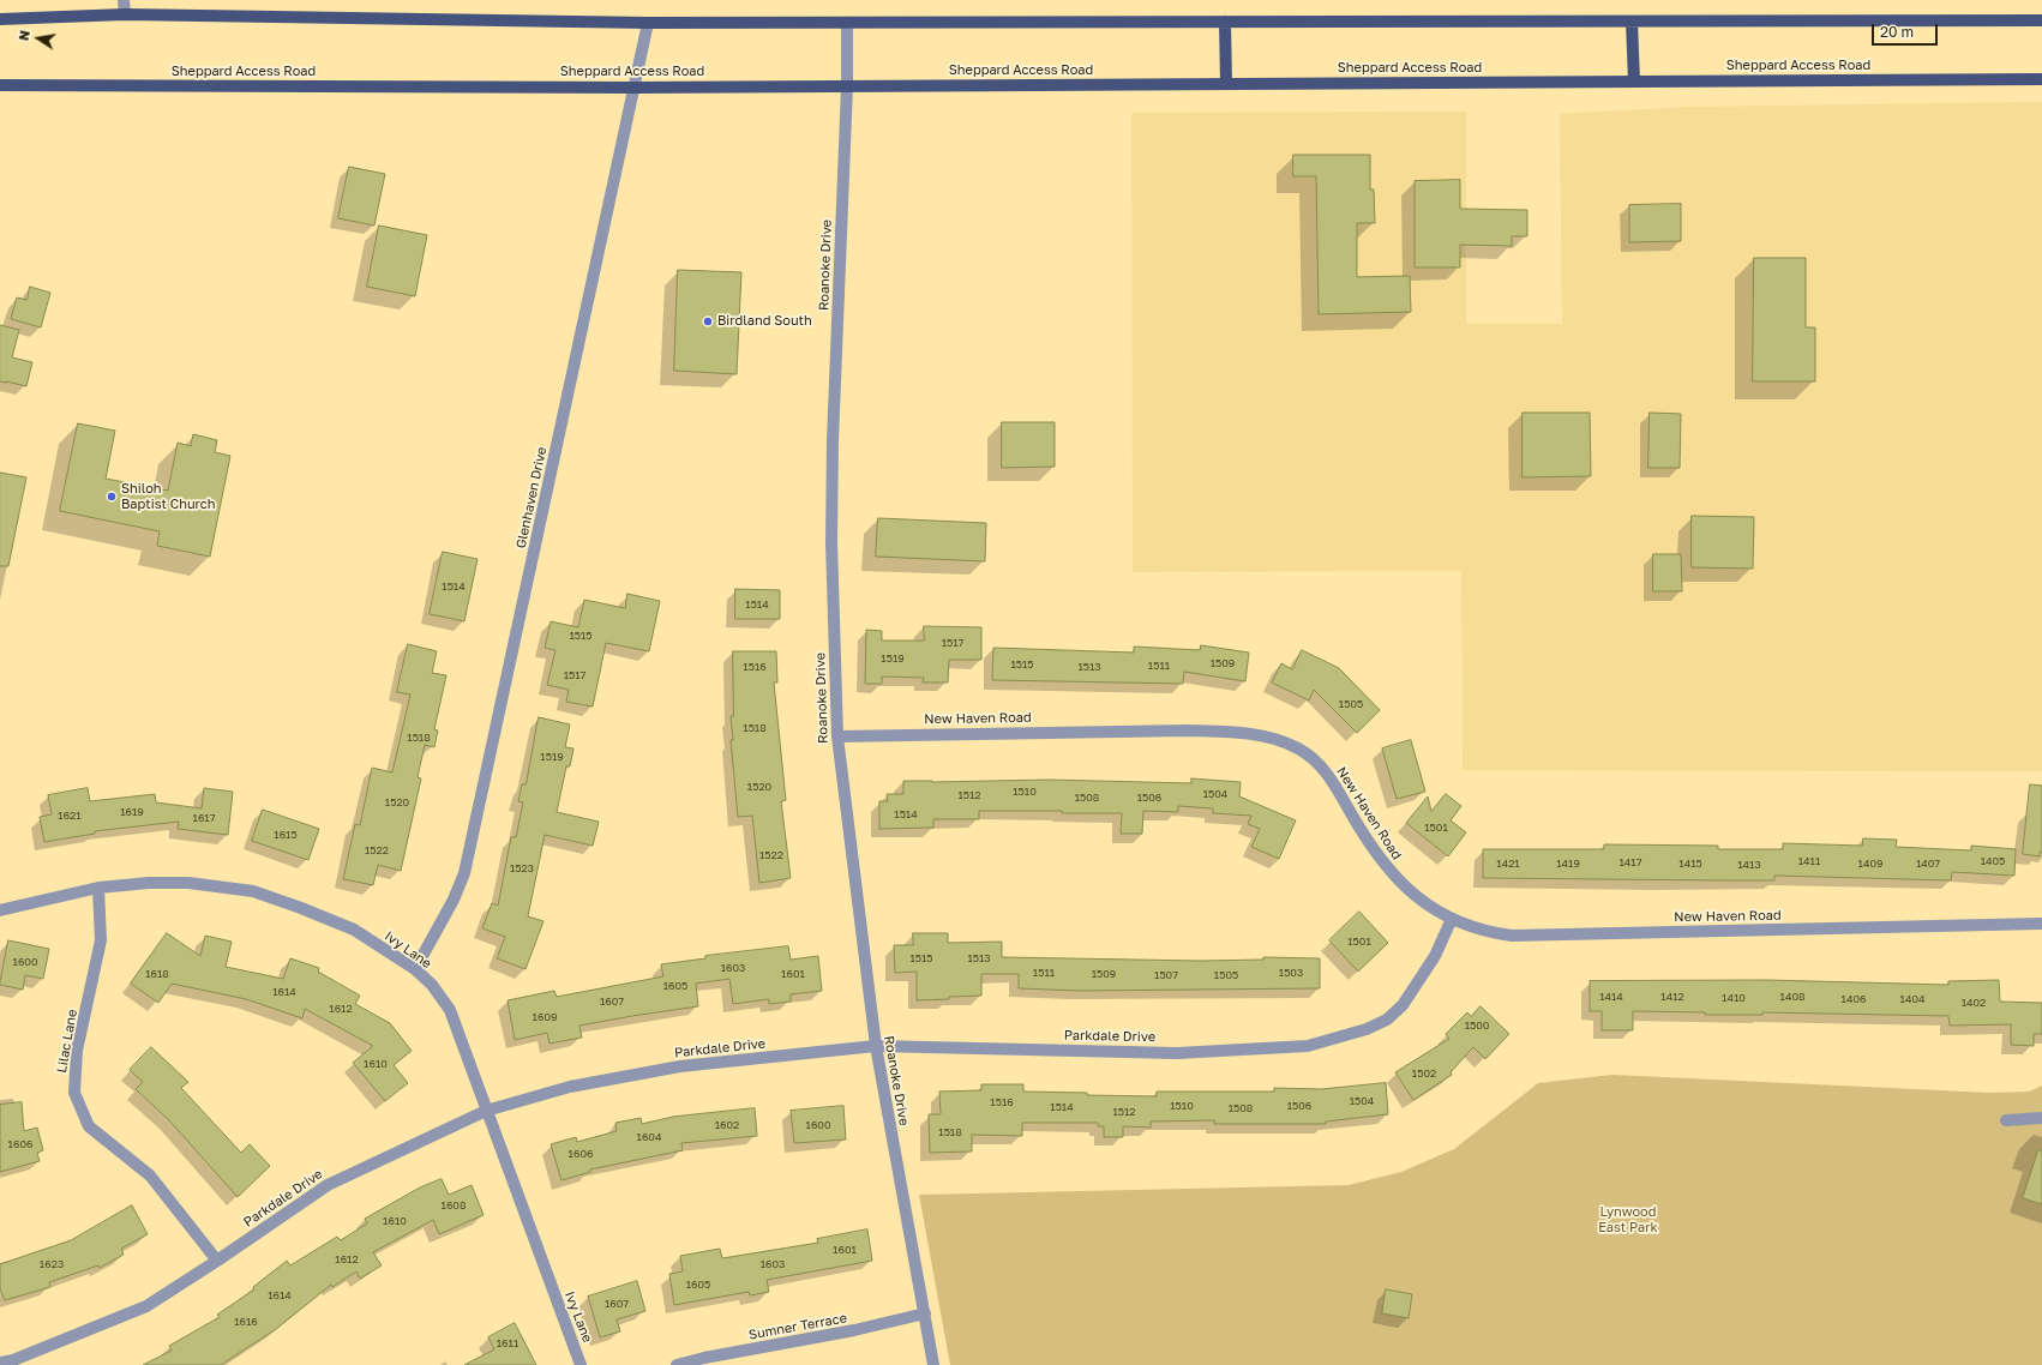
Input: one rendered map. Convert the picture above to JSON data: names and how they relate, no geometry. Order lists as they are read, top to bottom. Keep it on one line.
{"streets":{"main road":["Sheppard Access Road"],"street":["Roanoke Drive","Glenhaven Drive","New Haven Road","Ivy Lane","Parkdale Drive","Lilac Lane","Sumner Terrace"]},"crossings":[["Sheppard Access Road","Roanoke Drive"],["Sheppard Access Road","Glenhaven Drive"],["Roanoke Drive","New Haven Road"],["Roanoke Drive","Parkdale Drive"],["Roanoke Drive","Sumner Terrace"],["Glenhaven Drive","Ivy Lane"],["New Haven Road","Parkdale Drive"],["Ivy Lane","Parkdale Drive"],["Ivy Lane","Lilac Lane"],["Parkdale Drive","Lilac Lane"]],"parks":["Lynwood East Park"],"places":["Birdland South","Shiloh Baptist Church"],"house_numbers":["1514","1514","1515","1517","1519","1509","1515","1511","1516","1513","1517","1505","1518","1518","1519","1520","1510","1504","1512","1508","1506","1520","1619","1514","1621","1617","1501","1615","1522","1522","1411","1405","1417","1421","1419","1415","1409","1407","1413","1523","1501","1515","1513","1600","1603","1511","1503","1618","1601","1509","1507","1505","1605","1614","1414","1412","1408","1410","1406","1404","1607","1402","1612","1609","1500","1610","1502","1504","1516","1510","1506","1514","1508","1512","1602","1600","1518","1604","1606","1606","1608","1610","1601","1612","1623","1603","1605","1614","1607","1616","1611"],"scale_bar":"20 m","north":"left"}
